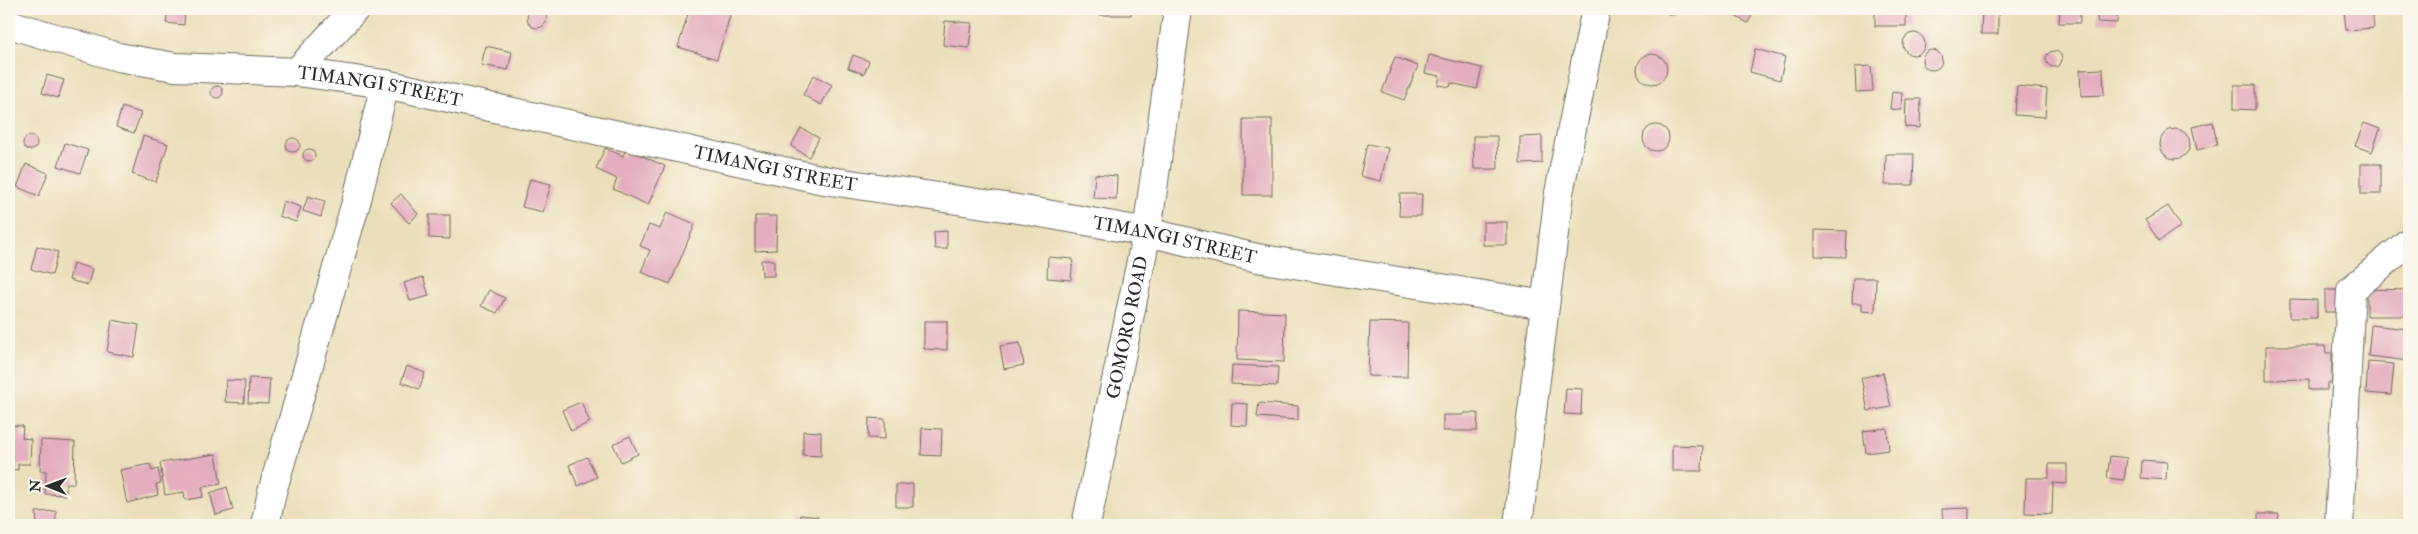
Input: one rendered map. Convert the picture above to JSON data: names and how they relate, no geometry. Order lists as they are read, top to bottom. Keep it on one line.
{"streets":{"street":["TIMANGI STREET","GOMORO ROAD"]},"crossings":[["TIMANGI STREET","GOMORO ROAD"]],"north":"left"}
